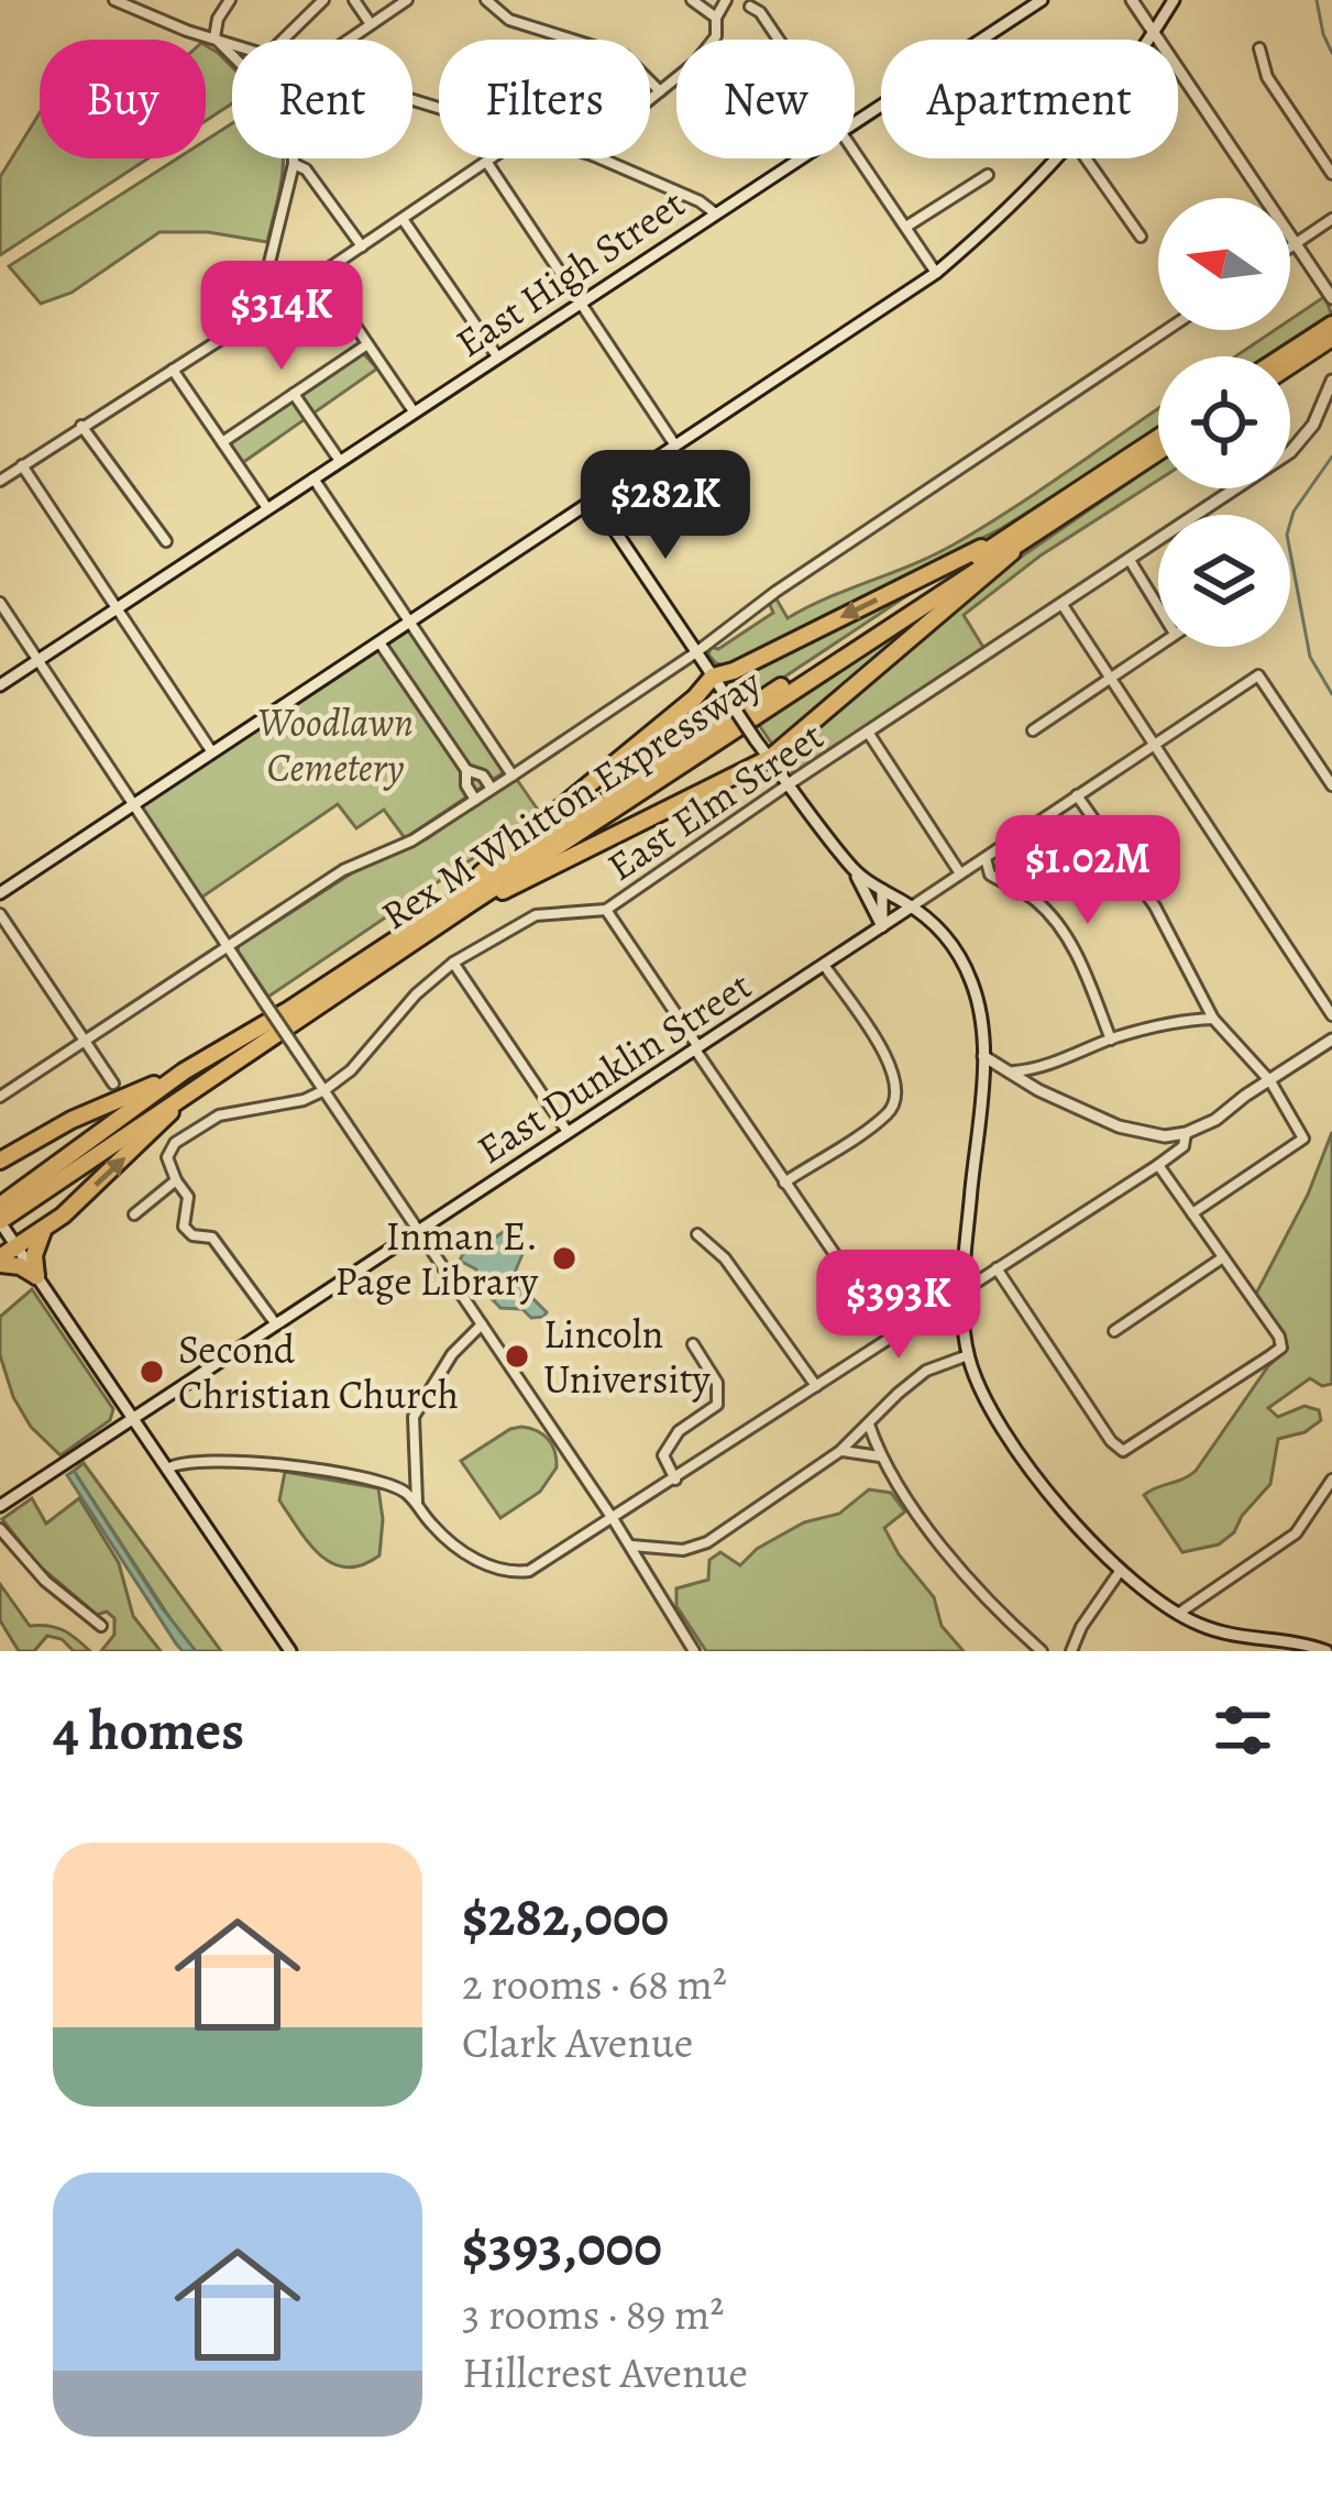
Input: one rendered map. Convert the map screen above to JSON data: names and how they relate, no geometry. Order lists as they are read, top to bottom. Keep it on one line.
{"streets":{"highway":["Rex M Whitton Expressway"],"main road":["East High Street","East Elm Street","East Dunklin Street"]},"parks":["Woodlawn Cemetery"],"places":["Inman E. Page Library","Lincoln University","Second Christian Church"],"north":"left","page":{"chip":["Buy","Rent","Filters","New","Apartment"],"price":["$314K","$282K","$1.02M","$393K"],"heading":"4 homes","list":[{"name":"$282,000","note":"2 rooms · 68 m² · Clark Avenue"},{"name":"$393,000","note":"3 rooms · 89 m² · Hillcrest Avenue"}]}}
